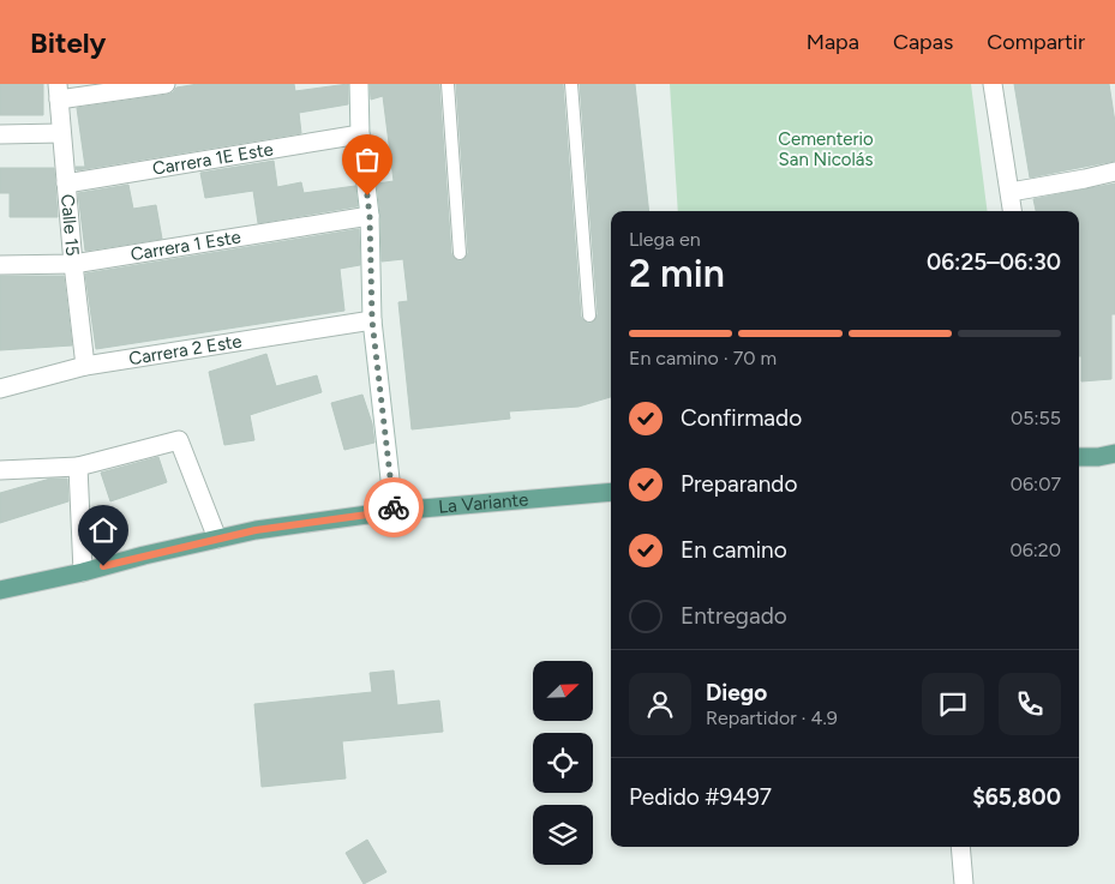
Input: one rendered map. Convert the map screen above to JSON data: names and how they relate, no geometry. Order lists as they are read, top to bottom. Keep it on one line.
{"streets":{"main road":["La Variante"],"street":["Carrera 1E Este","Calle 15","Carrera 1 Este","Carrera 2 Este"]},"crossings":[["Carrera 1E Este","Calle 15"],["Calle 15","Carrera 1 Este"],["Calle 15","Carrera 2 Este"]],"parks":["Cementerio San Nicolás"],"north":"top right","page":{"header":"Bitely","nav":["Mapa","Capas","Compartir"],"heading":["2 min","Llega en","06:25–06:30"],"panel":["Diego","Repartidor · 4.9","Pedido #9497","$65,800"],"bar":"En camino · 70 m","list":[["Confirmado","05:55"],["Preparando","06:07"],["En camino","06:20"],"Entregado"]}}
